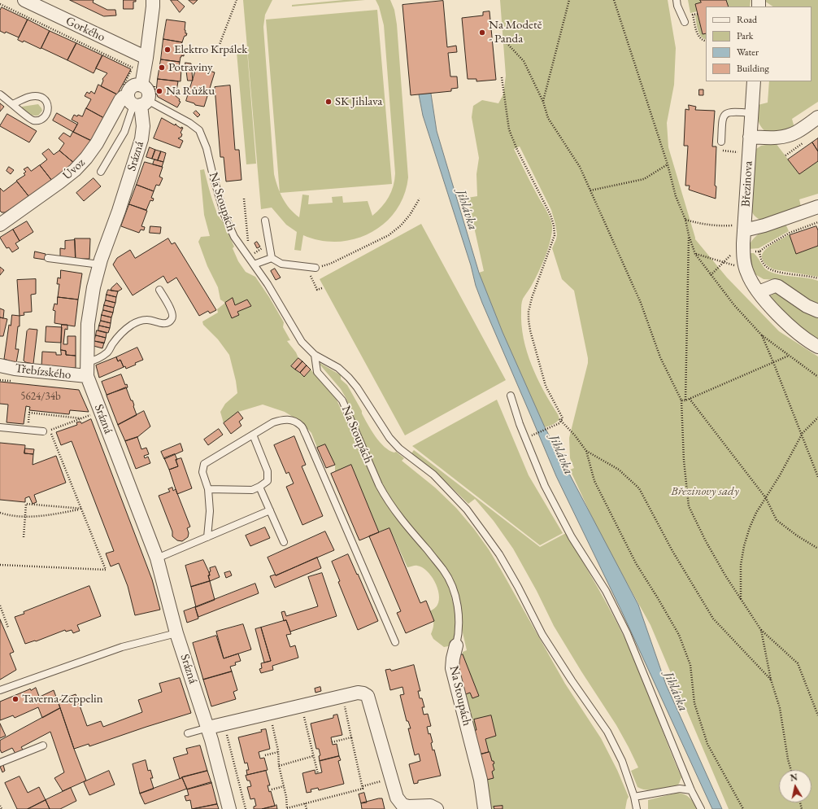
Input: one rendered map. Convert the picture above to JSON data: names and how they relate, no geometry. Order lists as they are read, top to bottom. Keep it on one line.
{"streets":{"street":["Gorkého","Srázná","Úvoz","Březinova","Na Stoupách","Třebízského"]},"crossings":[["Srázná","Úvoz"],["Srázná","Na Stoupách"],["Srázná","Třebízského"],["Úvoz","Na Stoupách"]],"water":["Jihlávka"],"parks":["Březinovy sady"],"places":["Na Modetě - Panda","Elektro Krpálek","Potraviny","Na Růžku","SK Jihlava","Taverna Zeppelin"],"house_numbers":["5624/34b"],"legend":["Road","Park","Water","Building"],"north":"top"}
